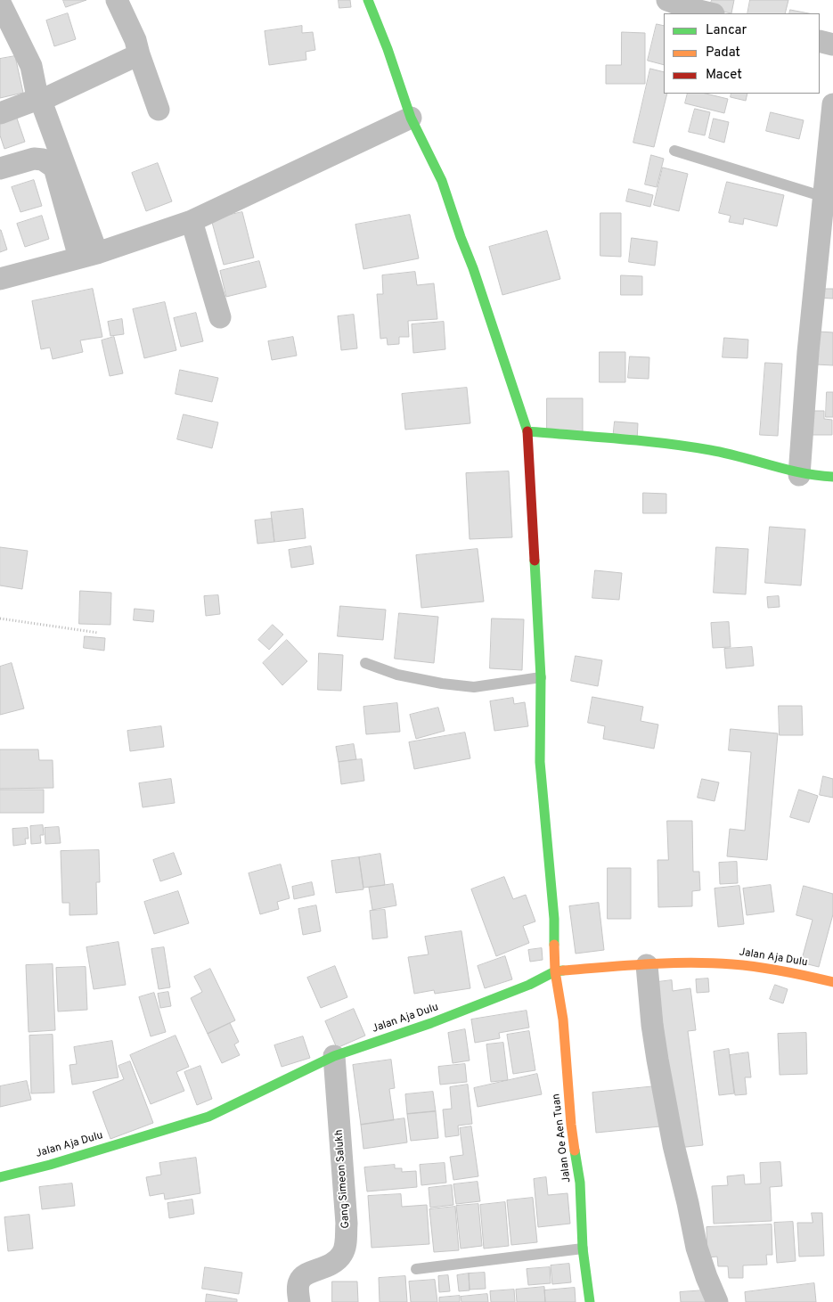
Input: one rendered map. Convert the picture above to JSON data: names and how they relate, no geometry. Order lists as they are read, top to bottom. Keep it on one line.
{"streets":{"street":["Jalan Aja Dulu","Jalan Oe Aen Tuan","Gang Simeon Salukh"]},"crossings":[["Jalan Aja Dulu","Jalan Oe Aen Tuan"],["Jalan Aja Dulu","Gang Simeon Salukh"]],"legend":["Lancar","Padat","Macet"]}
